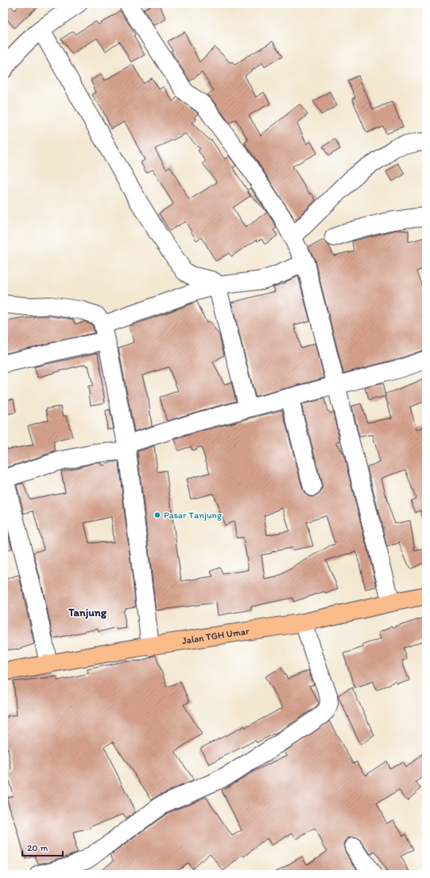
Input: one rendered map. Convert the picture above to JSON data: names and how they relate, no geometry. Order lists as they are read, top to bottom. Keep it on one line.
{"streets":{"main road":["Jalan TGH Umar"]},"districts":["Tanjung"],"places":["Pasar Tanjung"],"scale_bar":"20 m"}
